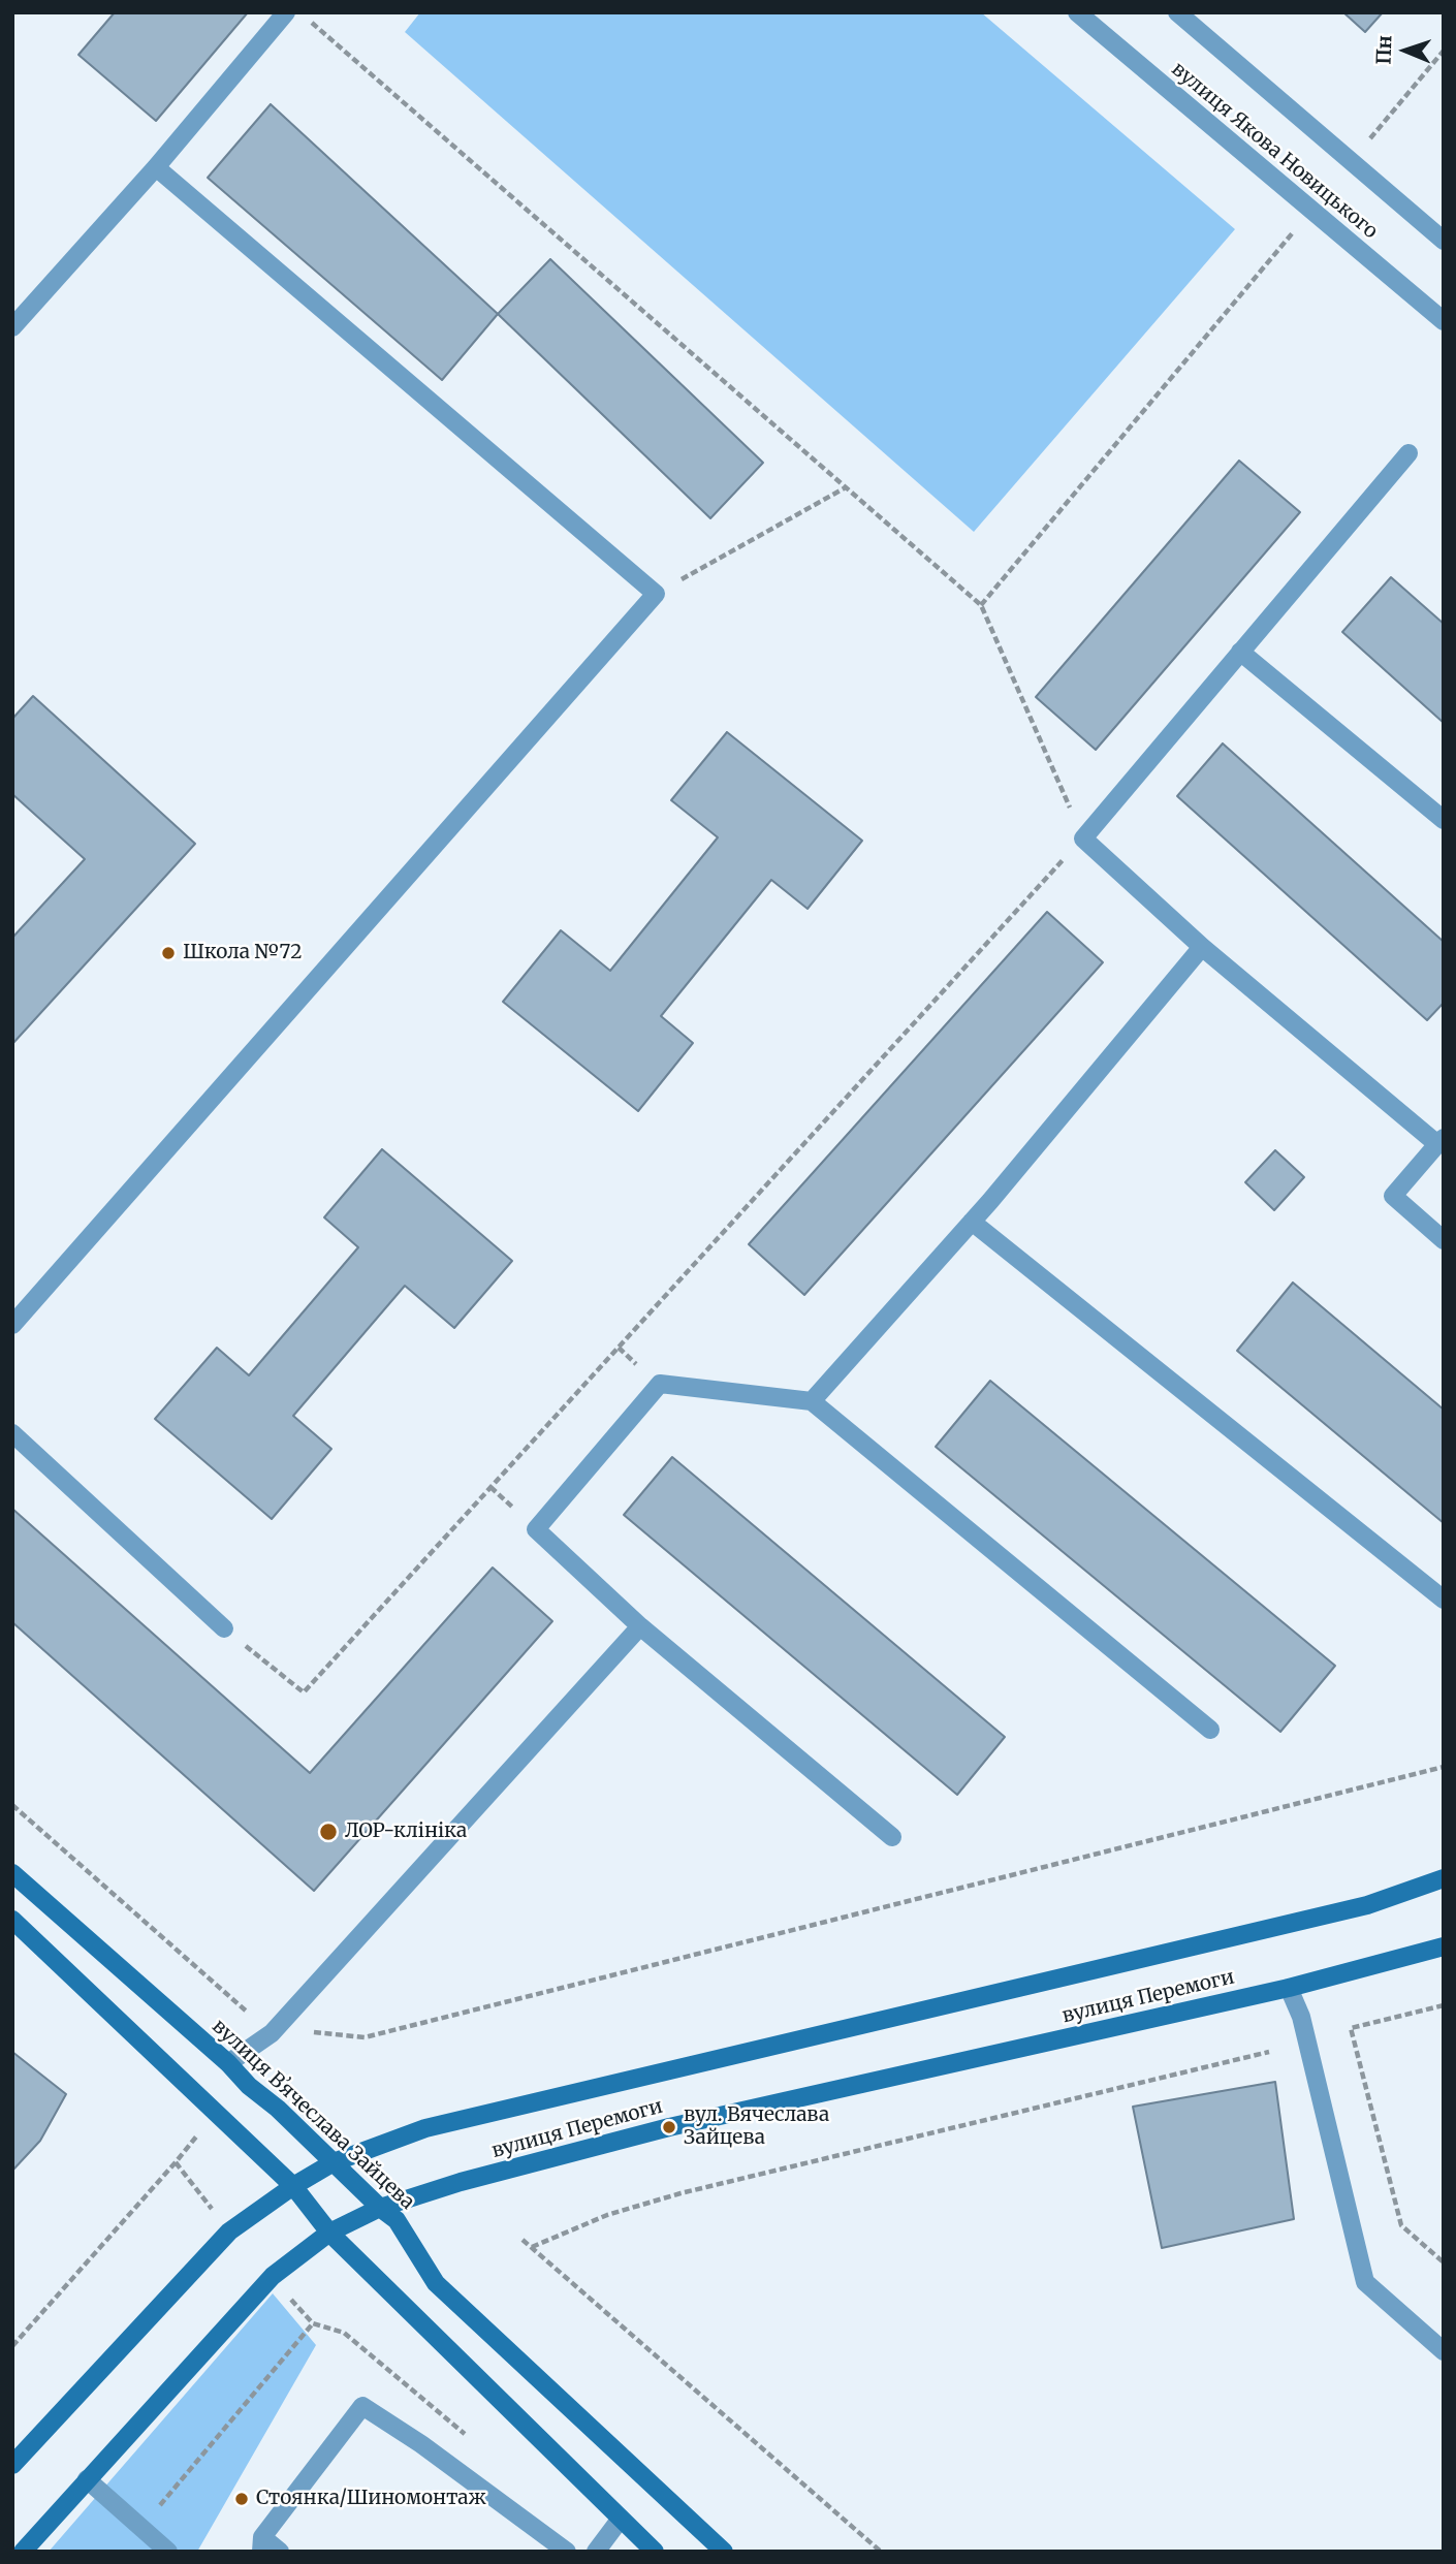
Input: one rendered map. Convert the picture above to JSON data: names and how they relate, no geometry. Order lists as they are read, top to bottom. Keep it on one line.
{"streets":{"main road":["вулиця Перемоги","вулиця Вʼячеслава Зайцева"],"street":["вулиця Якова Новицького"]},"crossings":[["вулиця Перемоги","вулиця Вʼячеслава Зайцева"]],"places":["Школа №72","ЛОР-клініка","вул. Вячеслава Зайцева","Стоянка/Шиномонтаж"],"north":"left"}
